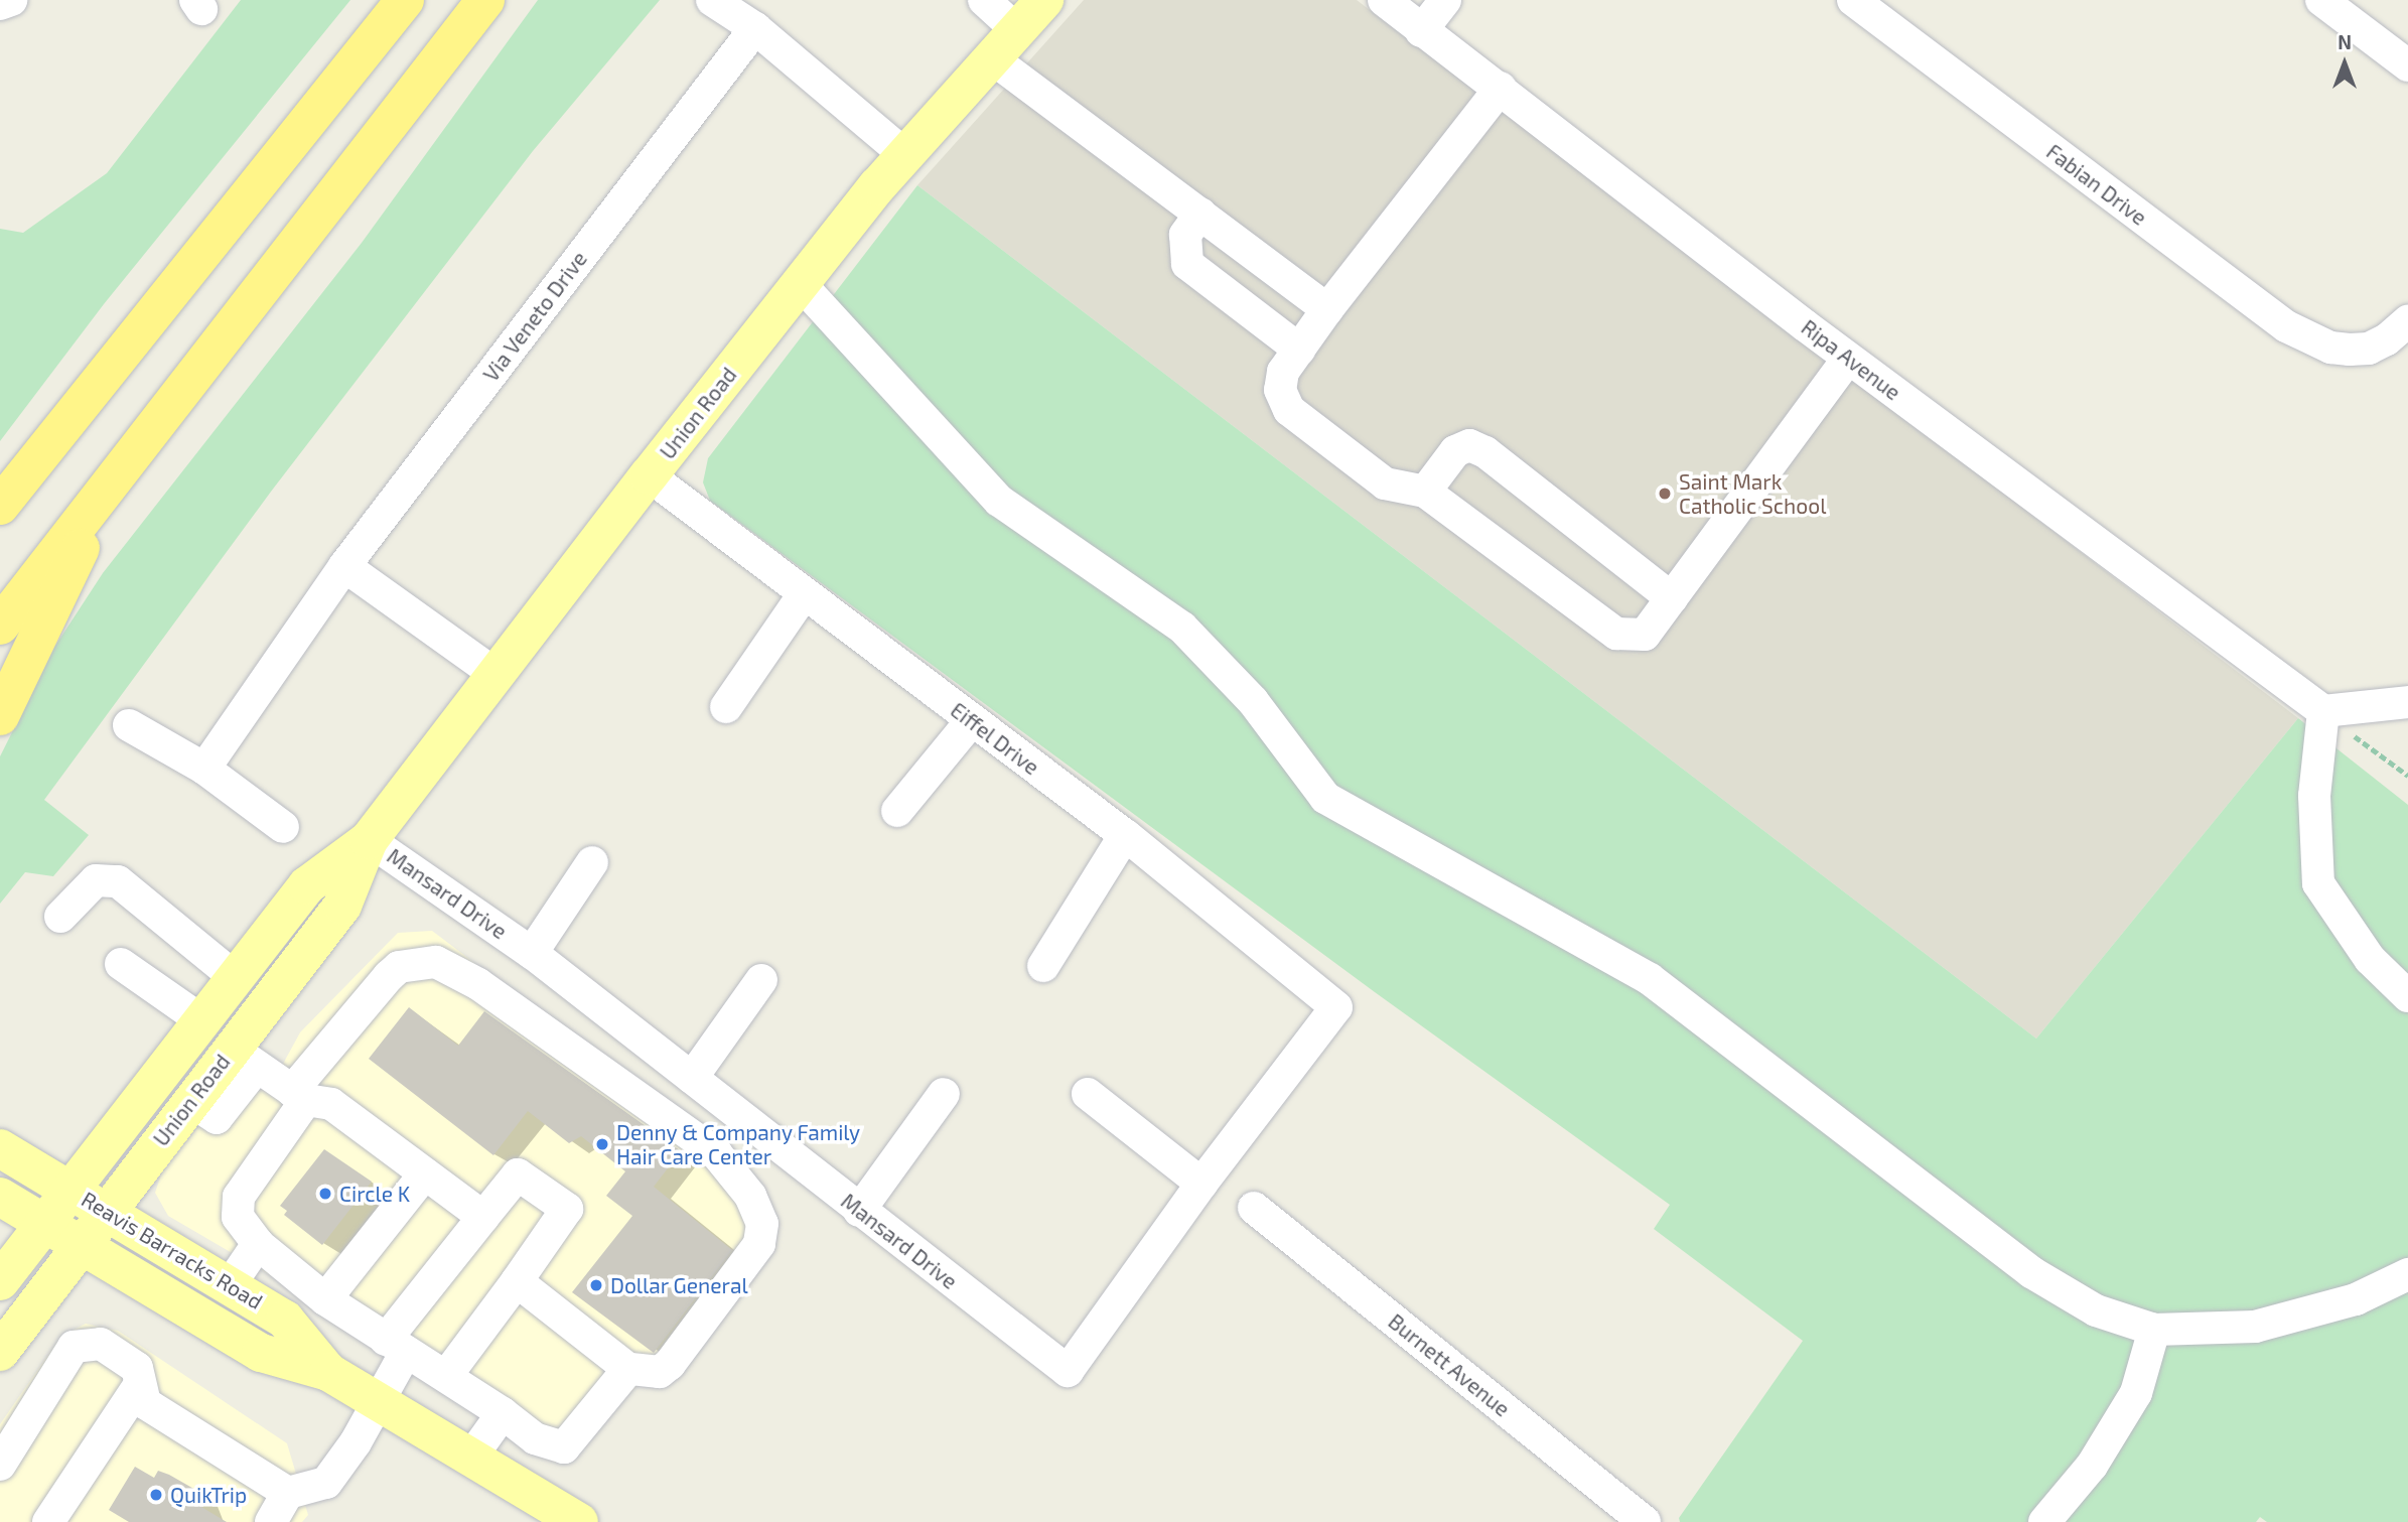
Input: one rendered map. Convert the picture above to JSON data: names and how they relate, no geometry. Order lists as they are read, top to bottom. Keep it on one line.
{"streets":{"main road":["Union Road","Reavis Barracks Road"],"street":["Fabian Drive","Via Veneto Drive","Ripa Avenue","Eiffel Drive","Mansard Drive","Burnett Avenue"]},"crossings":[["Union Road","Eiffel Drive"],["Union Road","Mansard Drive"],["Union Road","Reavis Barracks Road"],["Eiffel Drive","Mansard Drive"]],"places":["Saint Mark Catholic School","Denny & Company Family Hair Care Center","Circle K","Dollar General","QuikTrip"],"north":"top"}
